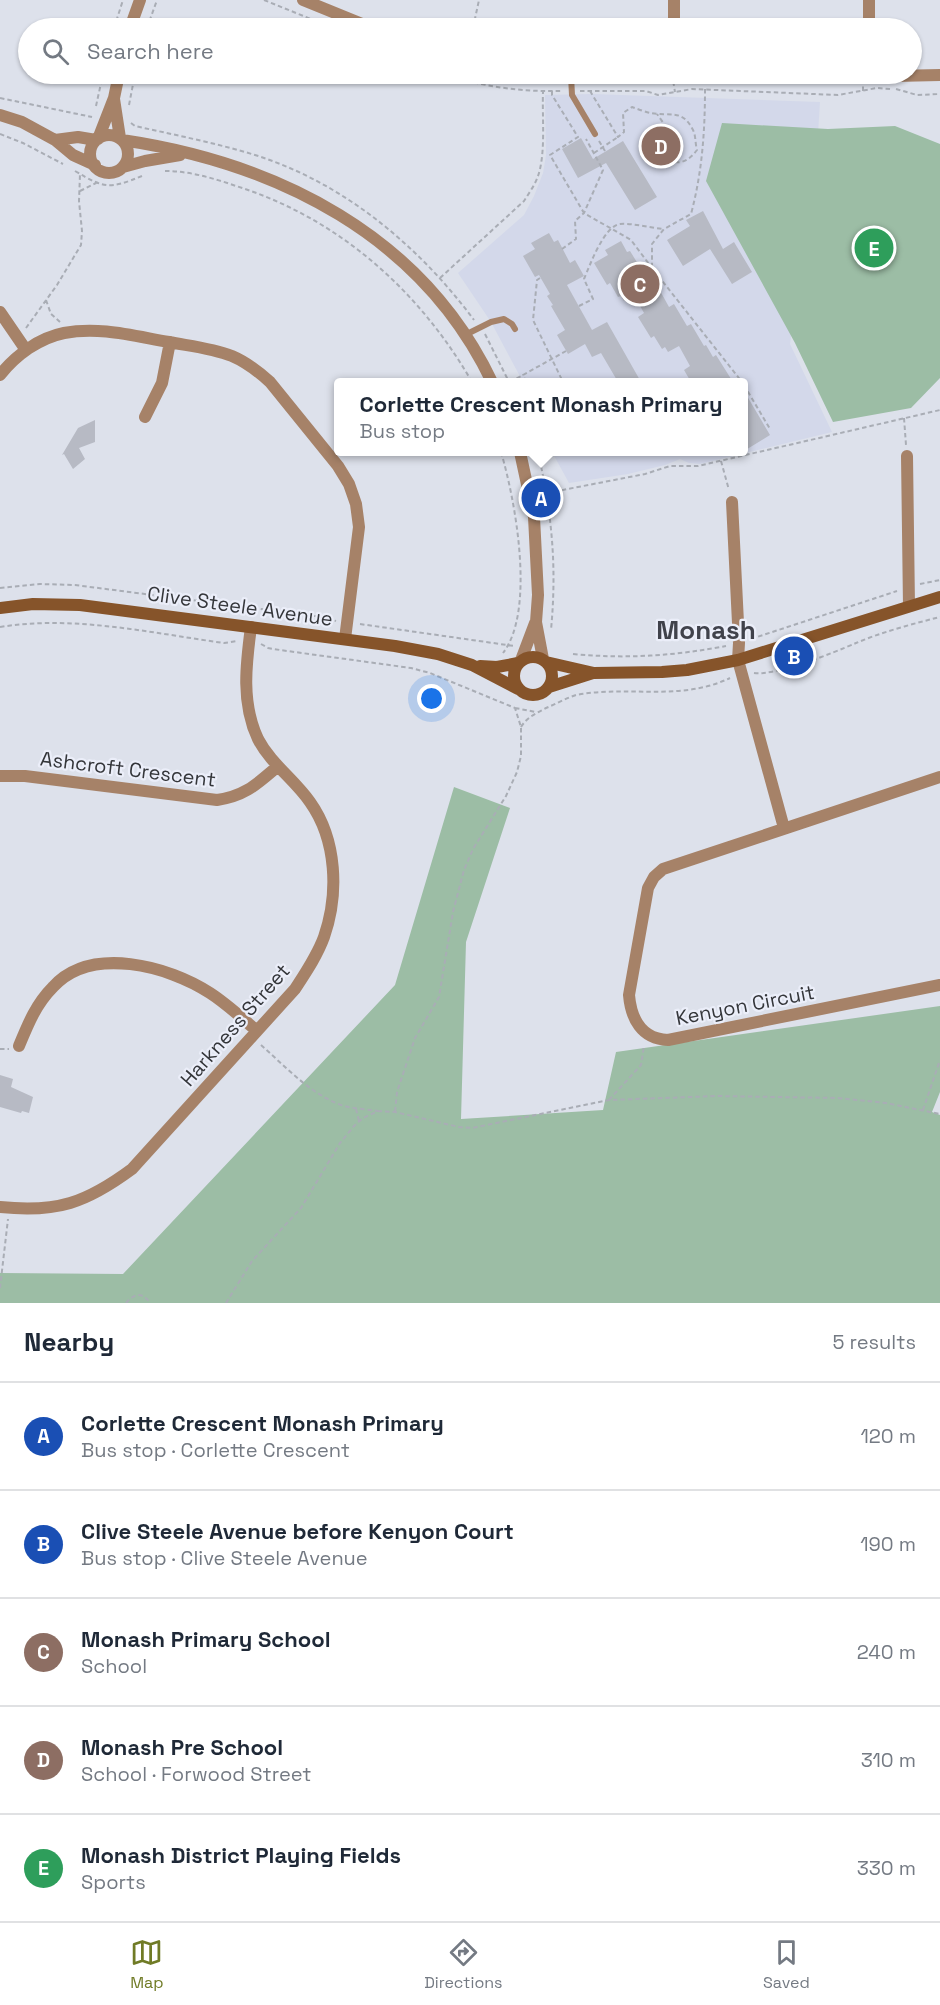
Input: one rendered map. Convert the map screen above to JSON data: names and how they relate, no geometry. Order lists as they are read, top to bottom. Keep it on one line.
{"streets":{"street":["Clive Steele Avenue","Ashcroft Crescent","Kenyon Circuit","Harkness Street"]},"crossings":[["Clive Steele Avenue","Harkness Street"],["Ashcroft Crescent","Harkness Street"]],"districts":["Monash"],"page":{"search":"Search here","pins":["D","E","C","A","B"],"popup":["Corlette Crescent Monash Primary","Bus stop"],"heading":["Nearby","5 results"],"list":[{"mark":"A","name":"Corlette Crescent Monash Primary","note":"Bus stop · Corlette Crescent","value":"120 m"},{"mark":"B","name":"Clive Steele Avenue before Kenyon Court","note":"Bus stop · Clive Steele Avenue","value":"190 m"},{"mark":"C","name":"Monash Primary School","note":"School","value":"240 m"},{"mark":"D","name":"Monash Pre School","note":"School · Forwood Street","value":"310 m"},{"mark":"E","name":"Monash District Playing Fields","note":"Sports","value":"330 m"}],"nav":["Map","Directions","Saved"]}}
